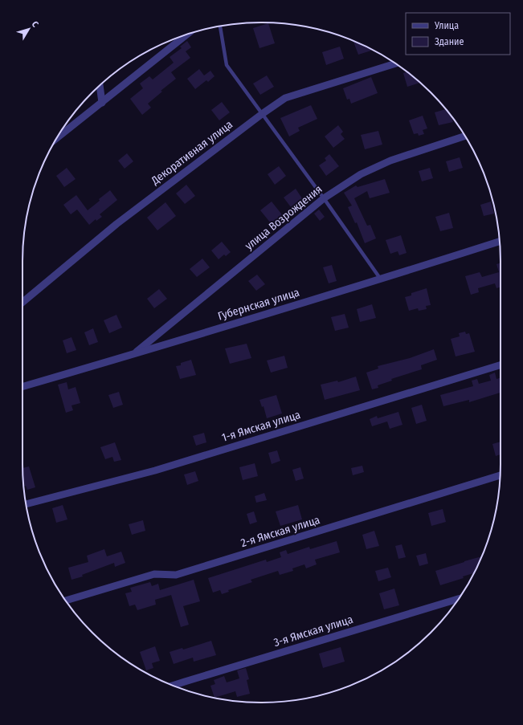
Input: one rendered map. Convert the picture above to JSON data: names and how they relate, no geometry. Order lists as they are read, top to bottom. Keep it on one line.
{"streets":{"street":["Декоративная улица","улица Возрождения","Губернская улица","1-я Ямская улица","2-я Ямская улица","3-я Ямская улица"]},"crossings":[["улица Возрождения","Губернская улица"]],"legend":["Улица","Здание"],"north":"top right"}
